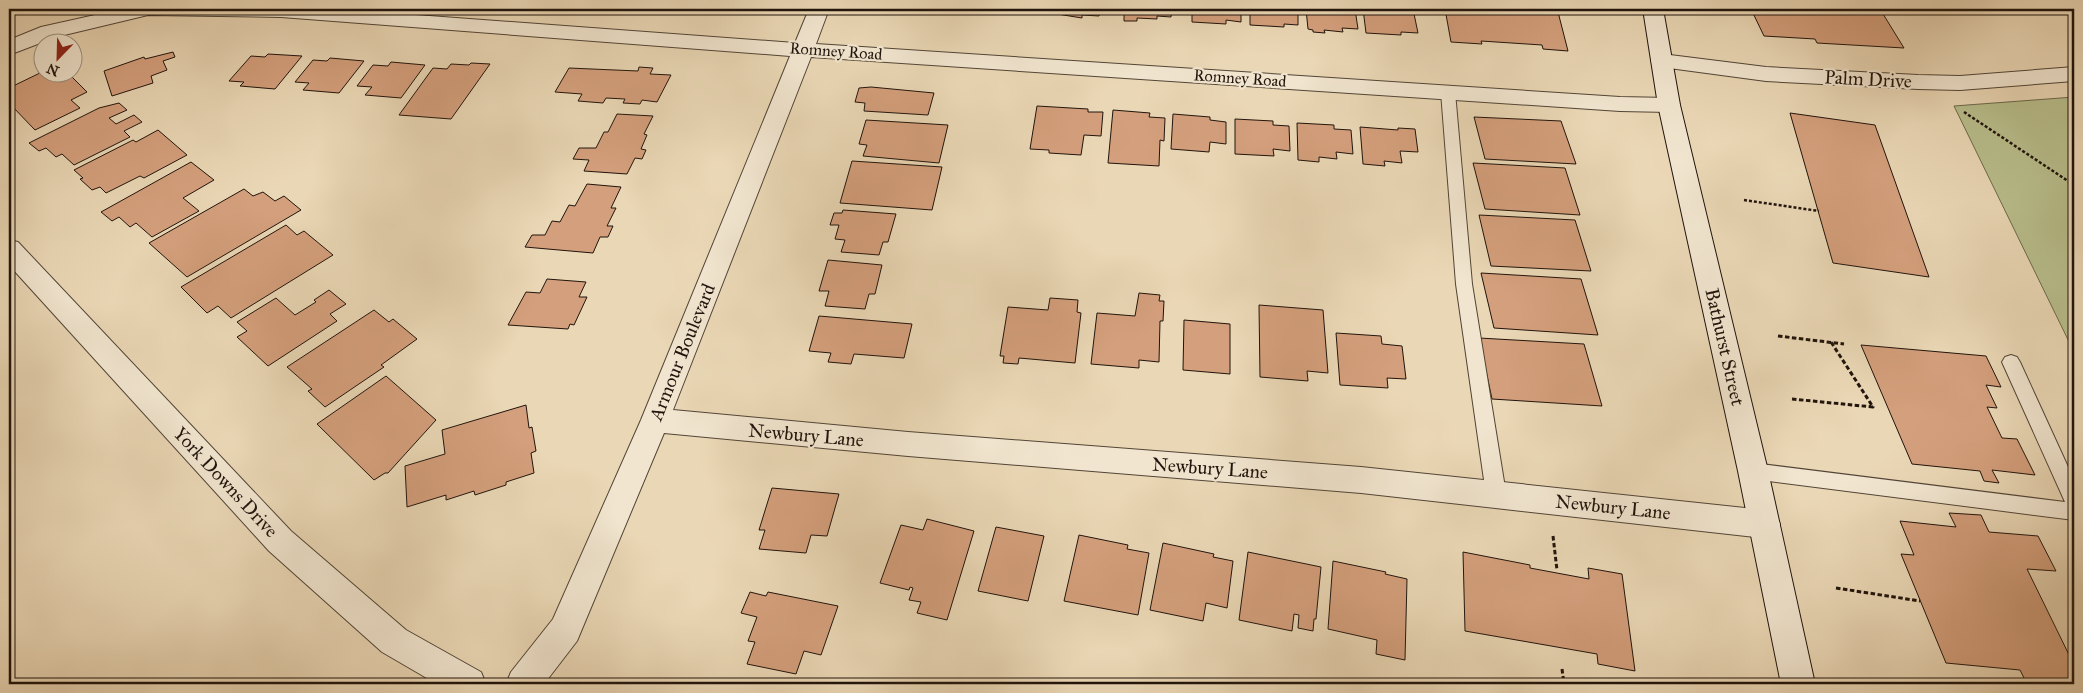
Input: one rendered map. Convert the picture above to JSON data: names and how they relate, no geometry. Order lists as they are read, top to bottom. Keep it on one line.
{"streets":{"street":["Romney Road","Palm Drive","Bathurst Street","Armour Boulevard","Newbury Lane","York Downs Drive"]},"crossings":[["Romney Road","Bathurst Street"],["Romney Road","Armour Boulevard"],["Palm Drive","Bathurst Street"],["Bathurst Street","Newbury Lane"],["Armour Boulevard","Newbury Lane"]],"north":"bottom left"}
